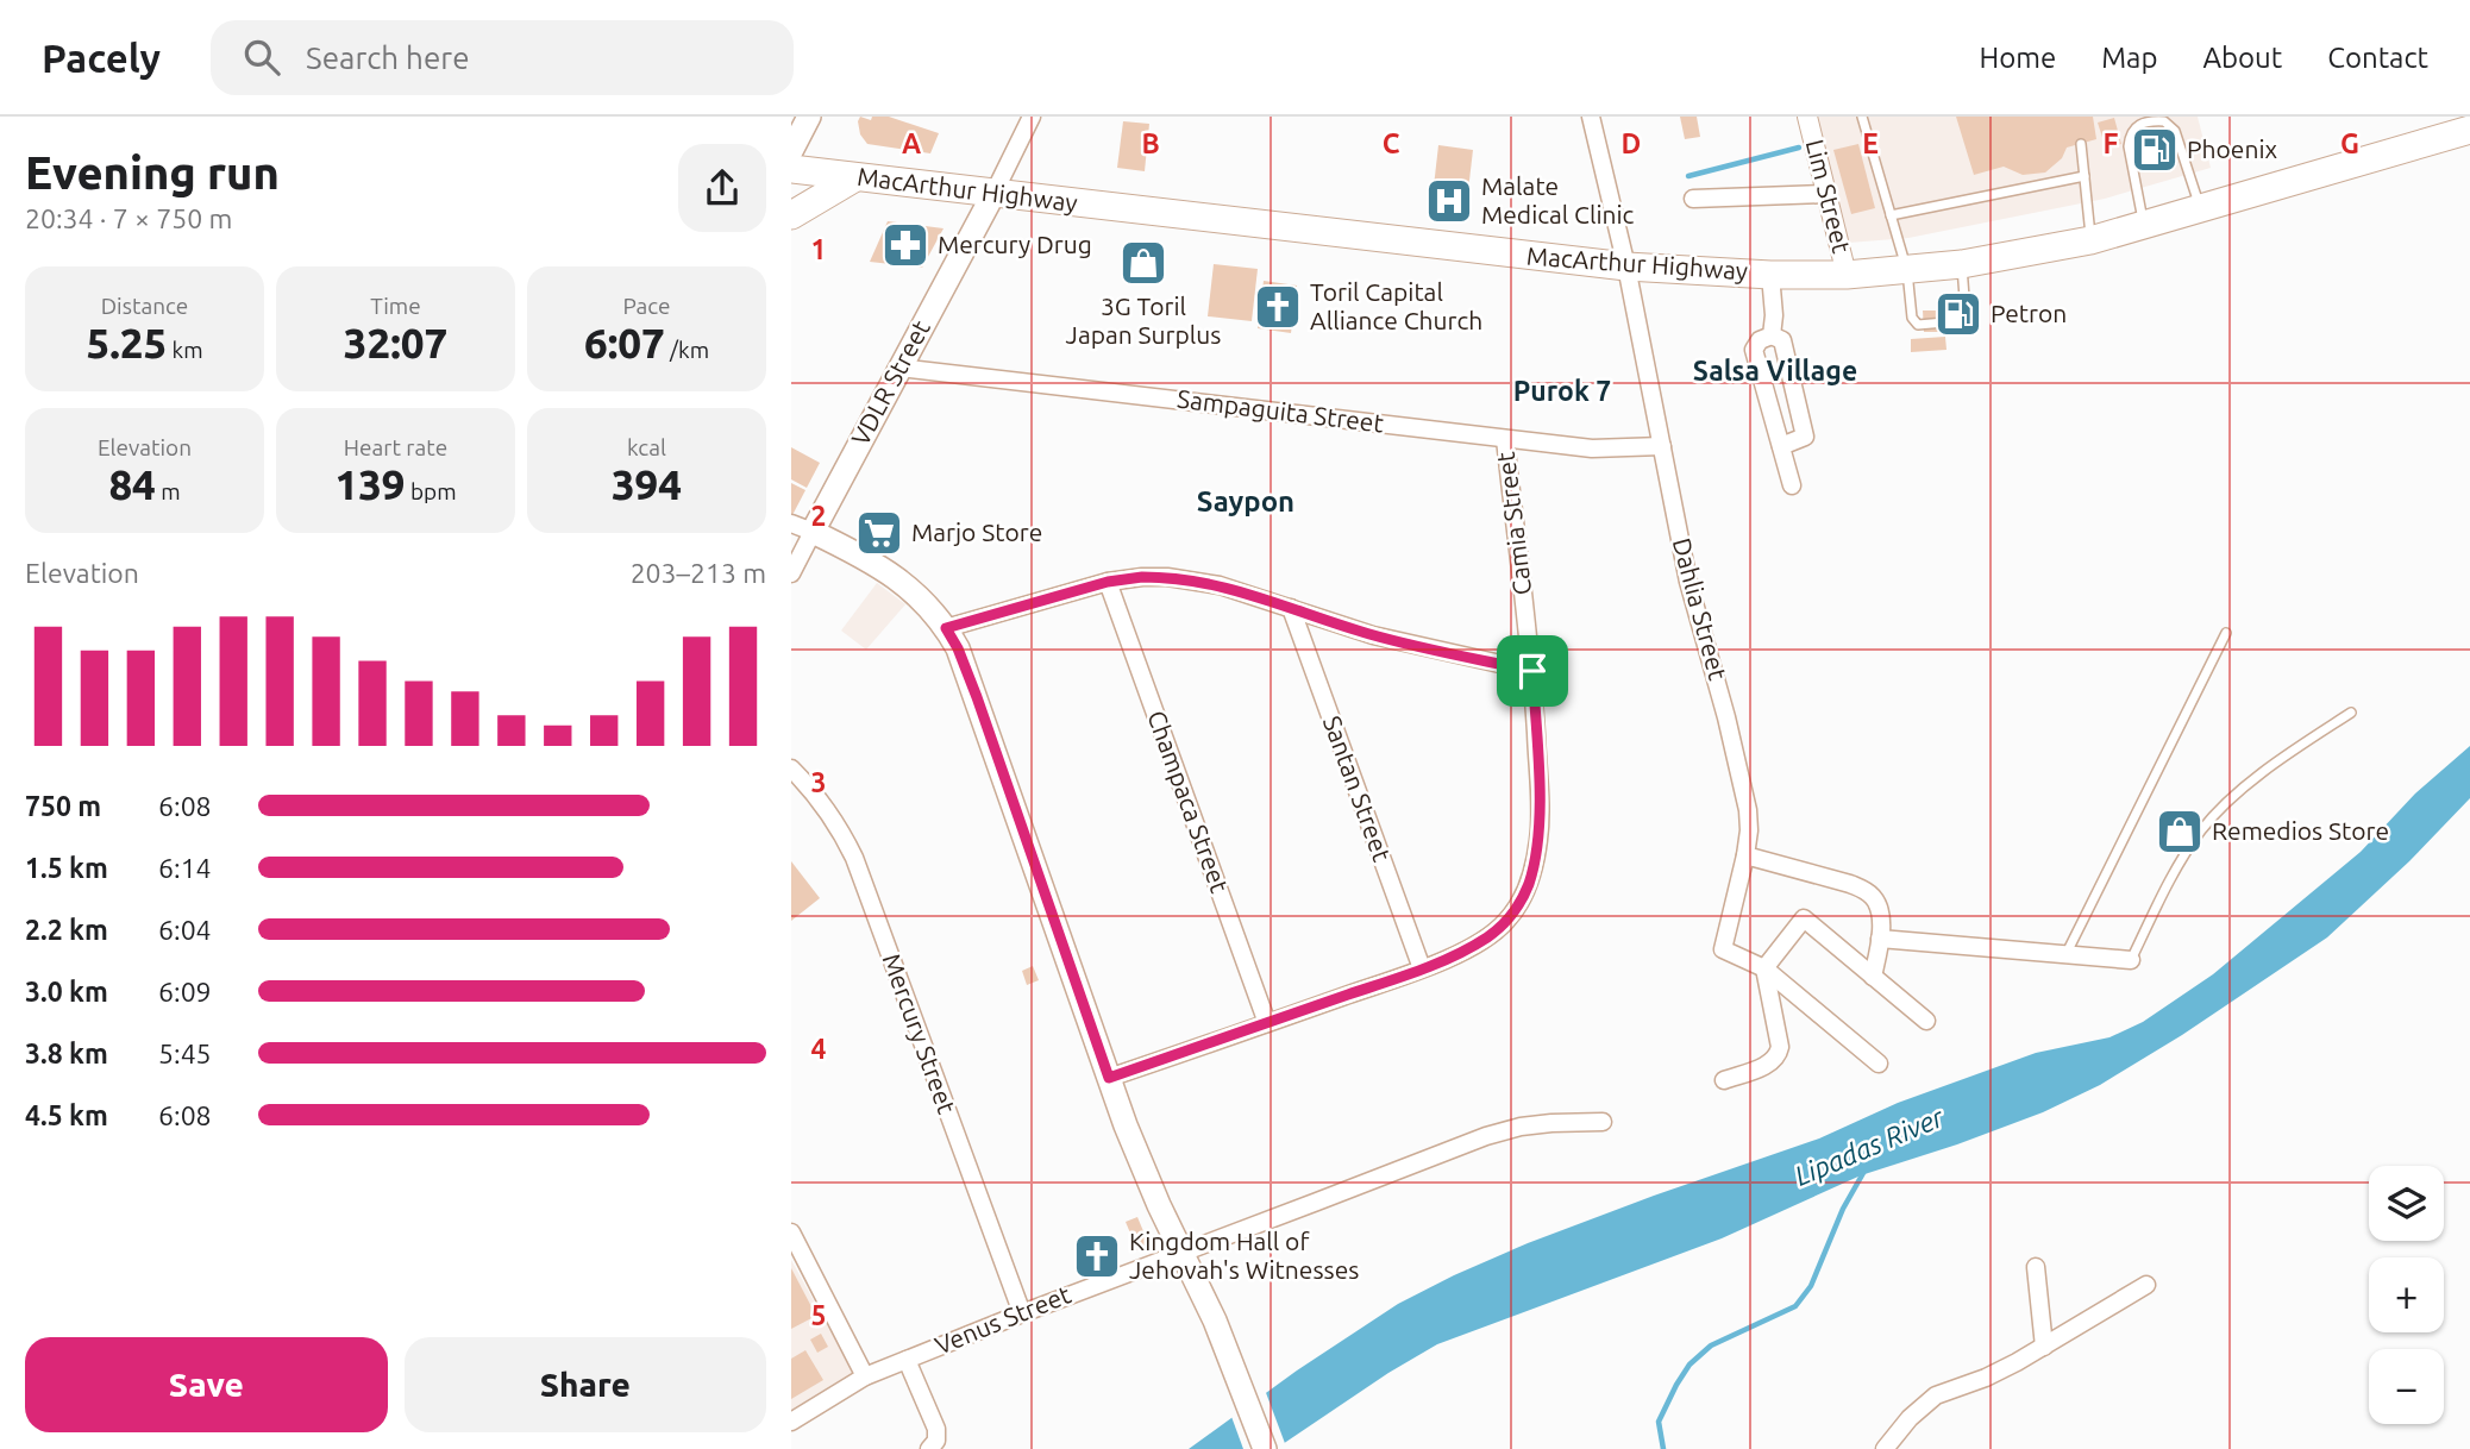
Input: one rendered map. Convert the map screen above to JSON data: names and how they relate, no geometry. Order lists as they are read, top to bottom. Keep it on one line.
{"streets":{"highway":["MacArthur Highway"],"main road":["VDLR Street"],"street":["Lim Street","Sampaguita Street","Camia Street","Dahlia Street","Santan Street","Champaca Street","Mercury Street","Venus Street"]},"crossings":[["MacArthur Highway","Lim Street"],["MacArthur Highway","VDLR Street"],["MacArthur Highway","Dahlia Street"],["VDLR Street","Sampaguita Street"],["Sampaguita Street","Camia Street"],["Sampaguita Street","Dahlia Street"],["Camia Street","Santan Street"],["Camia Street","Champaca Street"],["Mercury Street","Venus Street"]],"districts":["Salsa Village","Purok 7","Saypon"],"water":["Lipadas River"],"places":{"fuel station":["Phoenix","Petron"],"hospital":["Malate Medical Clinic"],"pharmacy":["Mercury Drug"],"shop":["3G Toril Japan Surplus","Remedios Store"],"church":["Toril Capital Alliance Church","Kingdom Hall of Jehovah's Witnesses"],"supermarket":["Marjo Store"]},"page":{"header":"Pacely","search":"Search here","nav":["Home","Map","About","Contact"],"heading":["Evening run","20:34 · 7 × 750 m"],"stats":[["Distance","5.25 km"],["Time","32:07"],["Pace","6:07 /km"],["Elevation","84 m"],["Heart rate","139 bpm"],["kcal","394"]],"chart":["Elevation","203–213 m"],"list":[{"name":"750 m","note":"6:08"},{"name":"1.5 km","note":"6:14"},{"name":"2.2 km","note":"6:04"},{"name":"3.0 km","note":"6:09"},{"name":"3.8 km","note":"5:45"},{"name":"4.5 km","note":"6:08"}],"map_buttons":["+","−"],"buttons":["Save","Share"]},"grid":{"columns":["A","B","C","D","E","F","G"],"rows":["1","2","3","4","5"]}}
